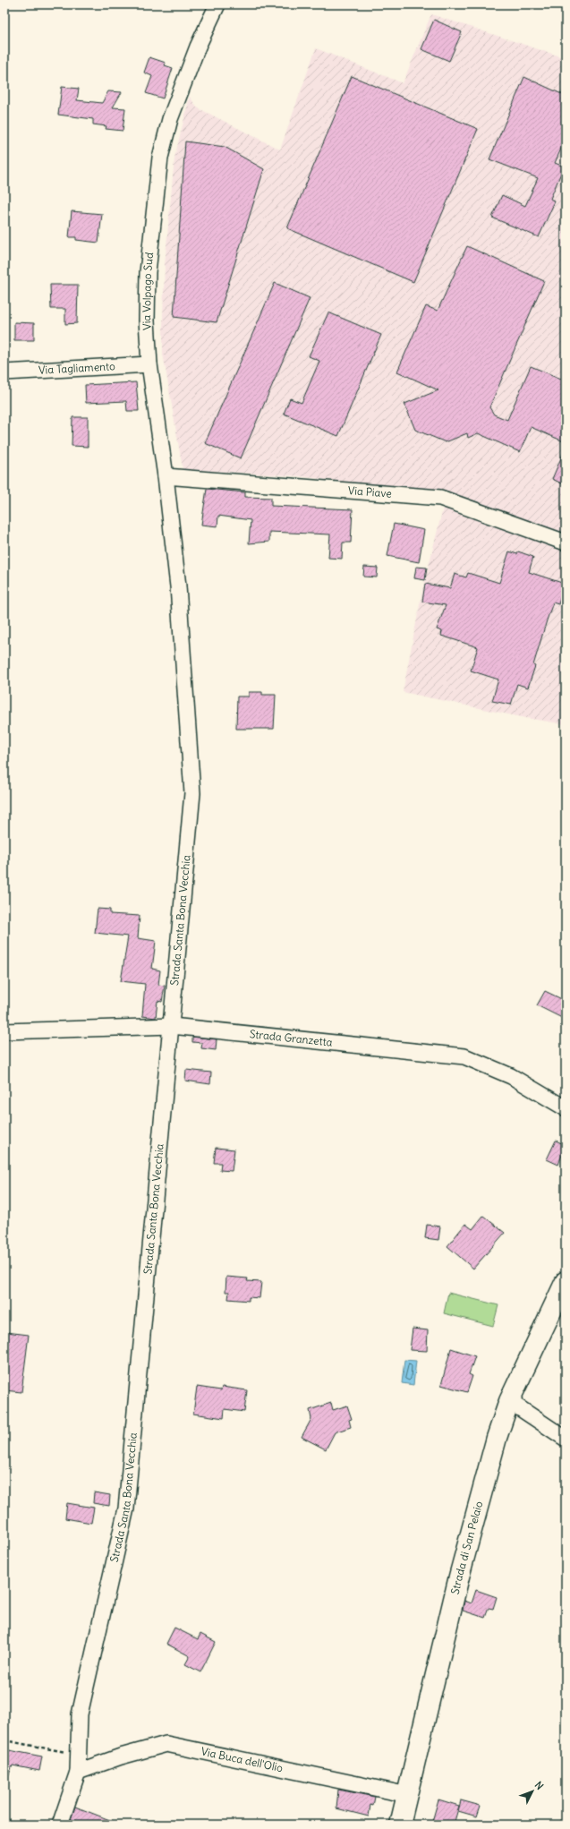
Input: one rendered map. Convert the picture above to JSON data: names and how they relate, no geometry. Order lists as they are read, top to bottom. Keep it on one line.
{"streets":{"main road":["Strada di San Pelaio"],"street":["Via Volpago Sud","Via Tagliamento","Via Piave","Strada Santa Bona Vecchia","Strada Granzetta","Via Buca dell'Olio"]},"crossings":[["Via Volpago Sud","Via Tagliamento"],["Via Volpago Sud","Via Piave"],["Via Volpago Sud","Strada Santa Bona Vecchia"],["Strada Santa Bona Vecchia","Strada Granzetta"],["Strada Santa Bona Vecchia","Via Buca dell'Olio"],["Strada di San Pelaio","Via Buca dell'Olio"]],"north":"top right"}
